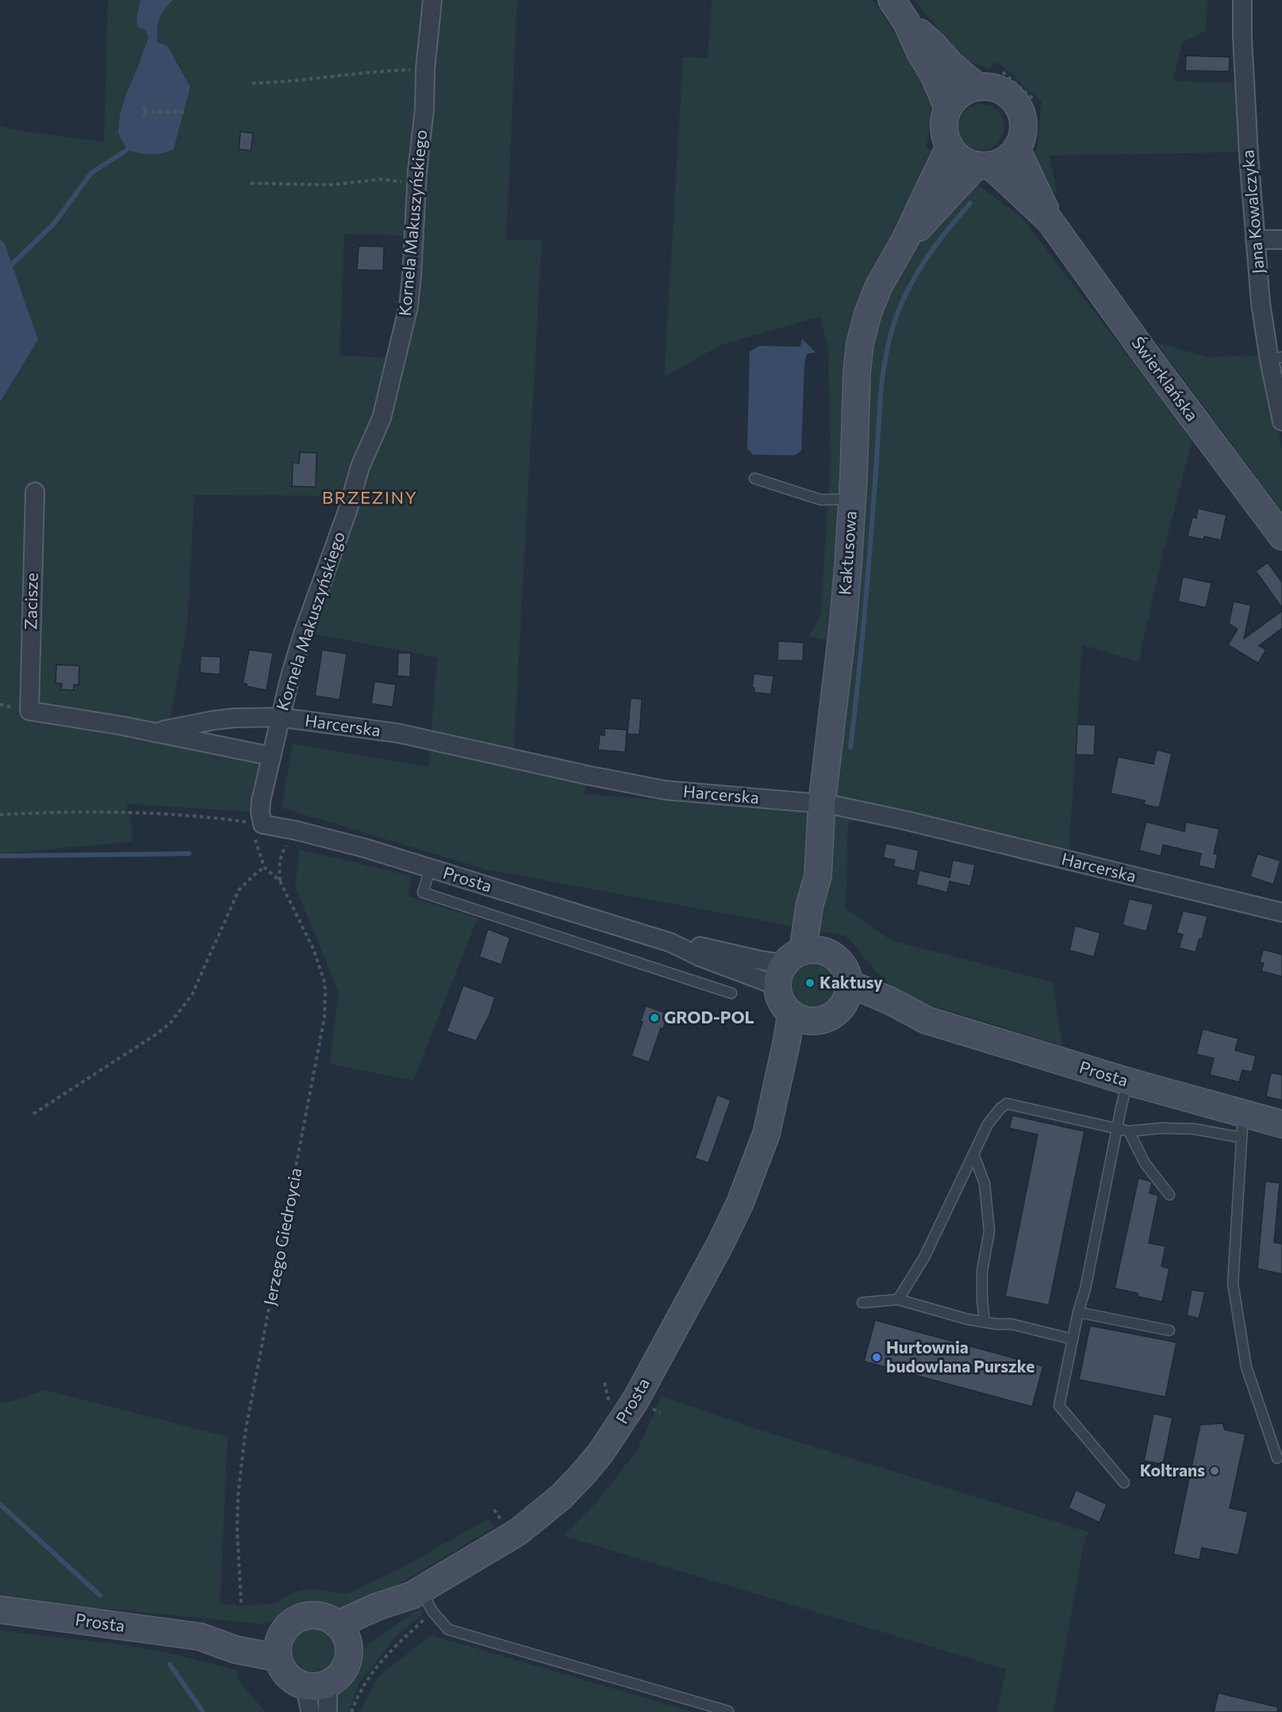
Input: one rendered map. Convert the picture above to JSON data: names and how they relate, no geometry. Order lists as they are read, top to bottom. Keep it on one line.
{"streets":{"street":["Jana Kowalczyka","Kornela Makuszyńskiego","Świerklańska","Kaktusowa","Zacisze","Harcerska","Prosta"],"path":["Jerzego Giedroycia"]},"crossings":[["Kornela Makuszyńskiego","Harcerska"],["Kornela Makuszyńskiego","Prosta"],["Kornela Makuszyńskiego","Jerzego Giedroycia"],["Świerklańska","Kaktusowa"],["Kaktusowa","Harcerska"],["Kaktusowa","Prosta"],["Zacisze","Harcerska"],["Prosta","Jerzego Giedroycia"]],"districts":["BRZEZINY"],"places":["Kaktusy","GROD-POL","Hurtownia budowlana Purszke","Koltrans"]}
